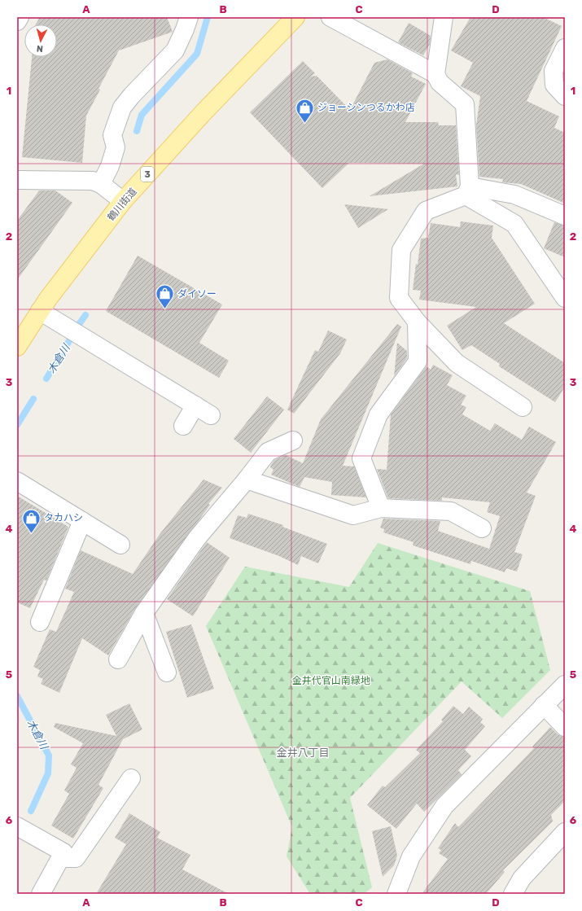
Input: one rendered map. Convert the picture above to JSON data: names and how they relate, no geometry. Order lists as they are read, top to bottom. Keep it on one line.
{"streets":{"main road":["3","鶴川街道"]},"districts":["金井八丁目"],"water":["木倉川"],"parks":["金井代官山南緑地"],"places":{"shop":["ジョーシンつるかわ店","ダイソー","タカハシ"]},"north":"bottom","grid":{"columns":["A","B","C","D"],"rows":["1","2","3","4","5","6"]}}
